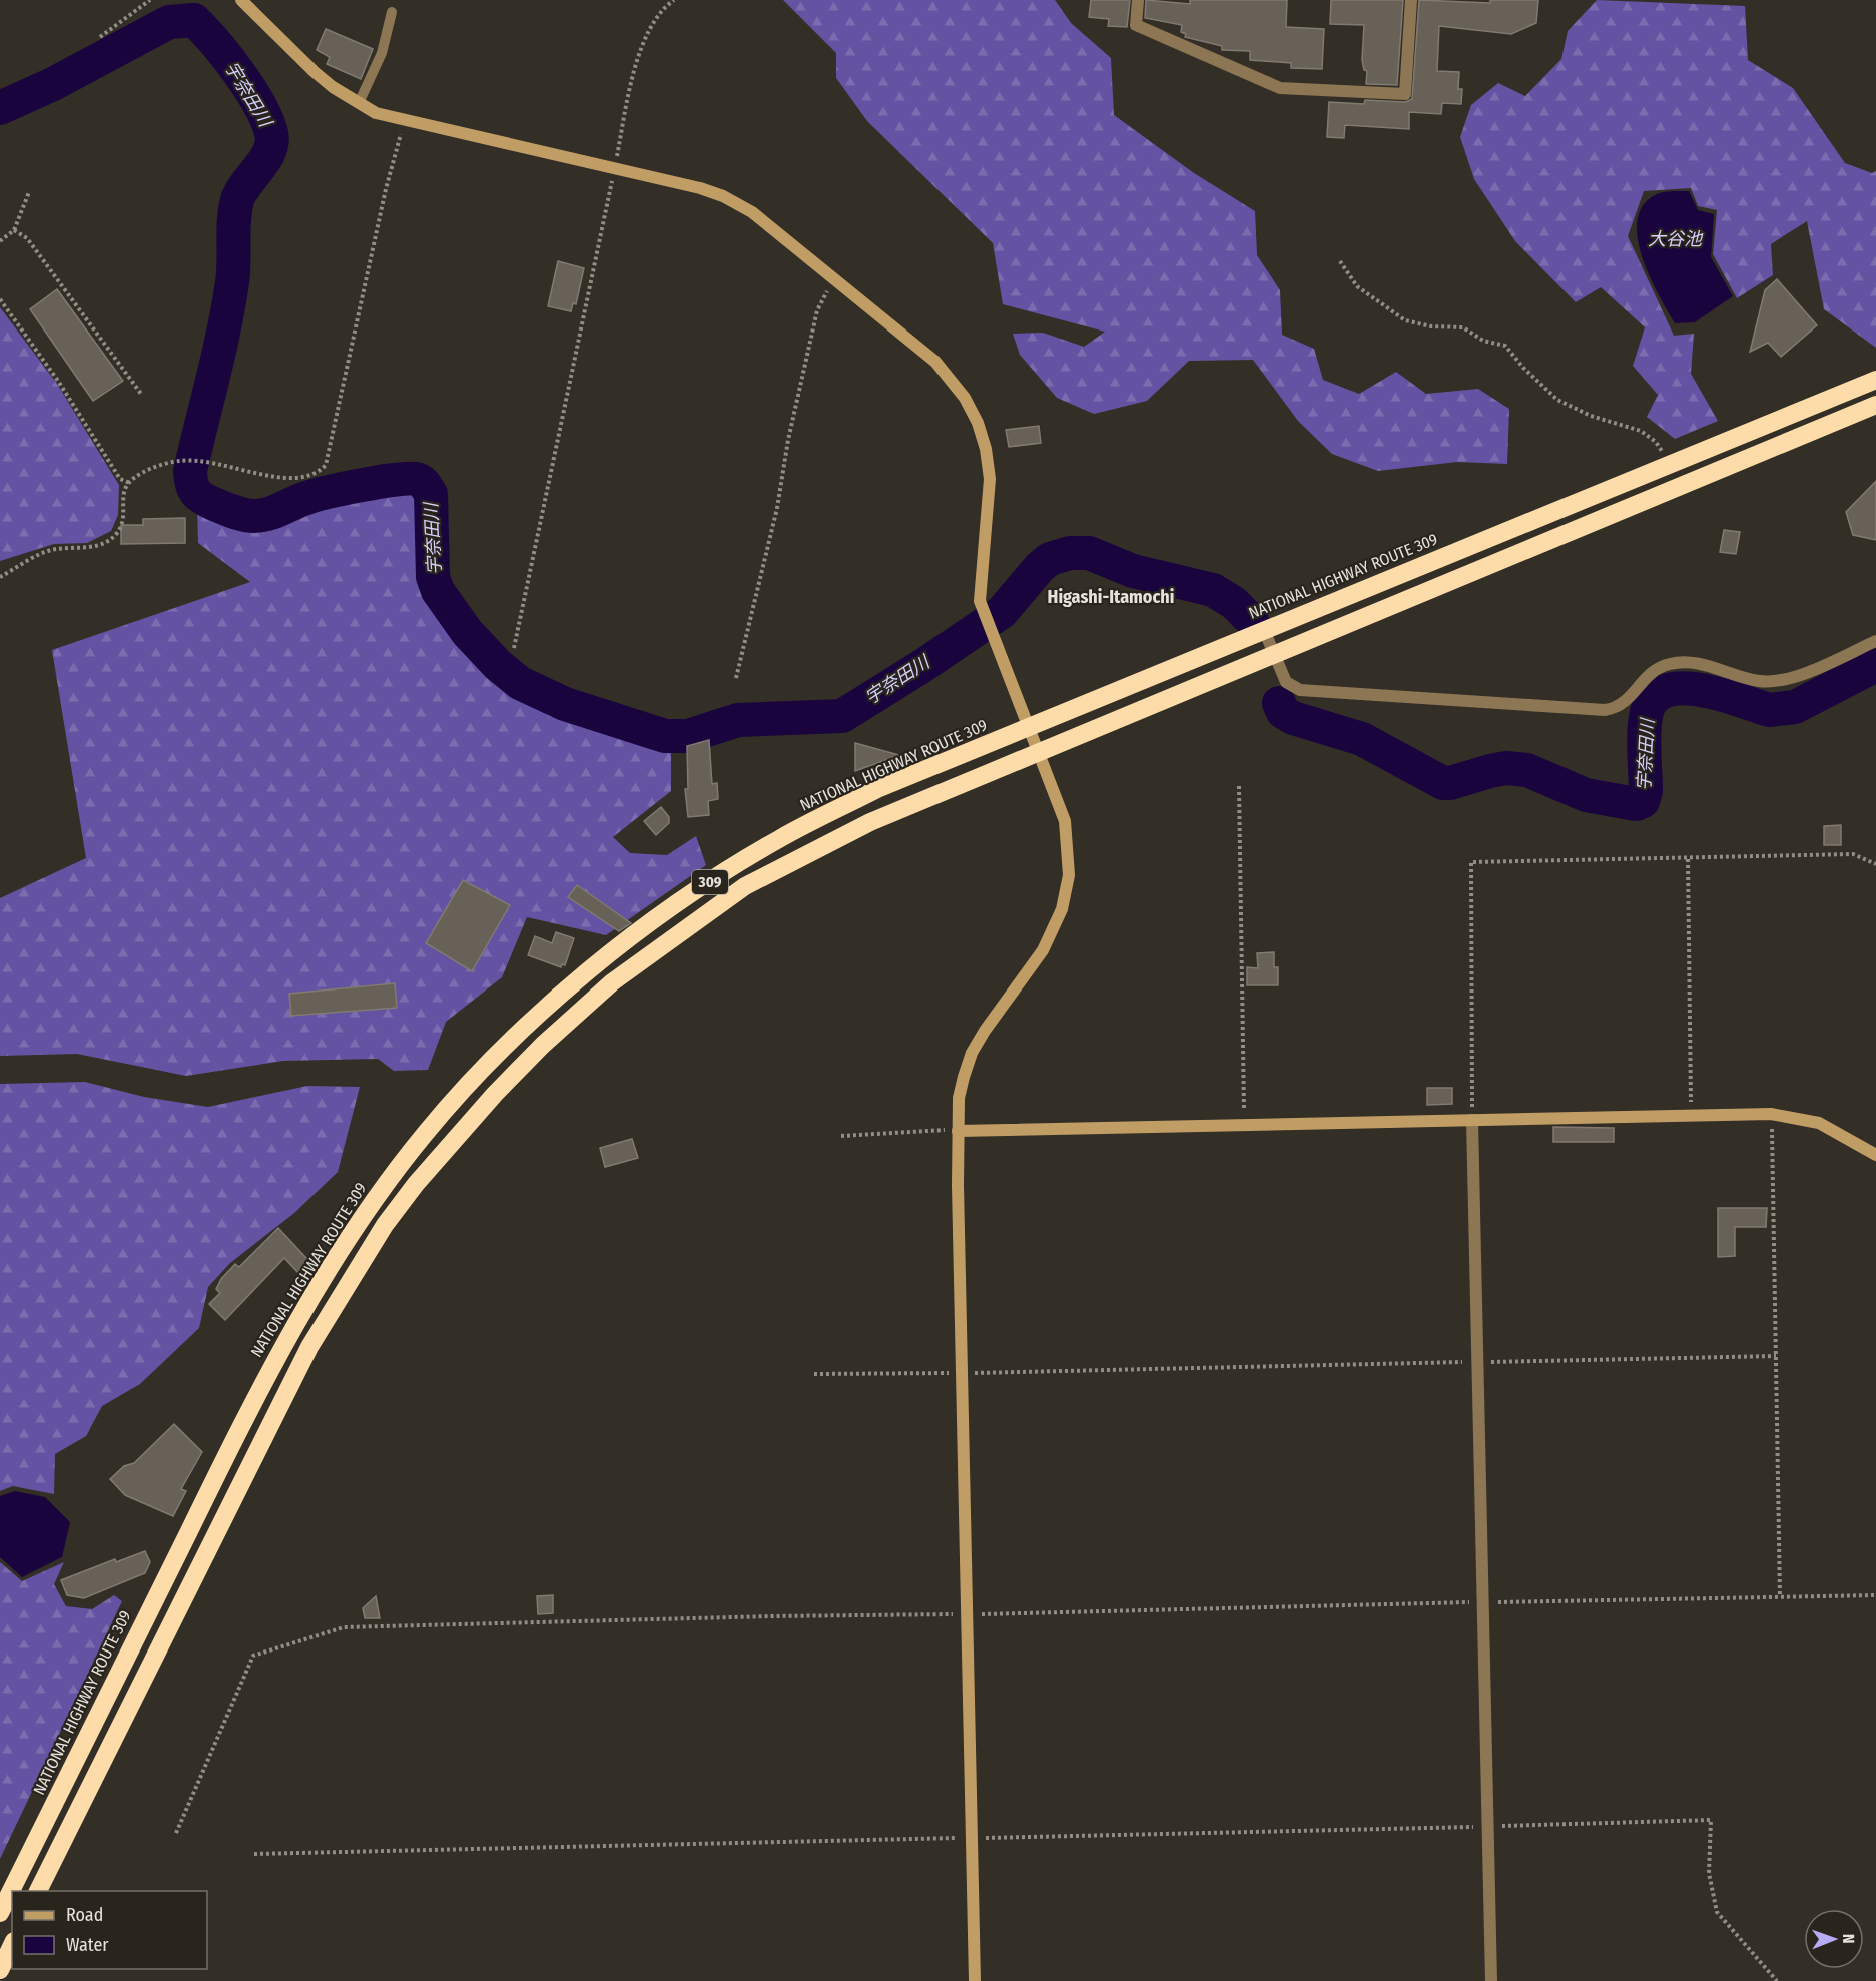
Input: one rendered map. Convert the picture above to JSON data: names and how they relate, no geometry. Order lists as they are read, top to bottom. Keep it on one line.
{"streets":{"highway":["NATIONAL HIGHWAY ROUTE 309","309"]},"districts":["Higashi-Itamochi"],"water":["宇奈田川","大谷池"],"legend":["Road","Water"],"north":"right"}
